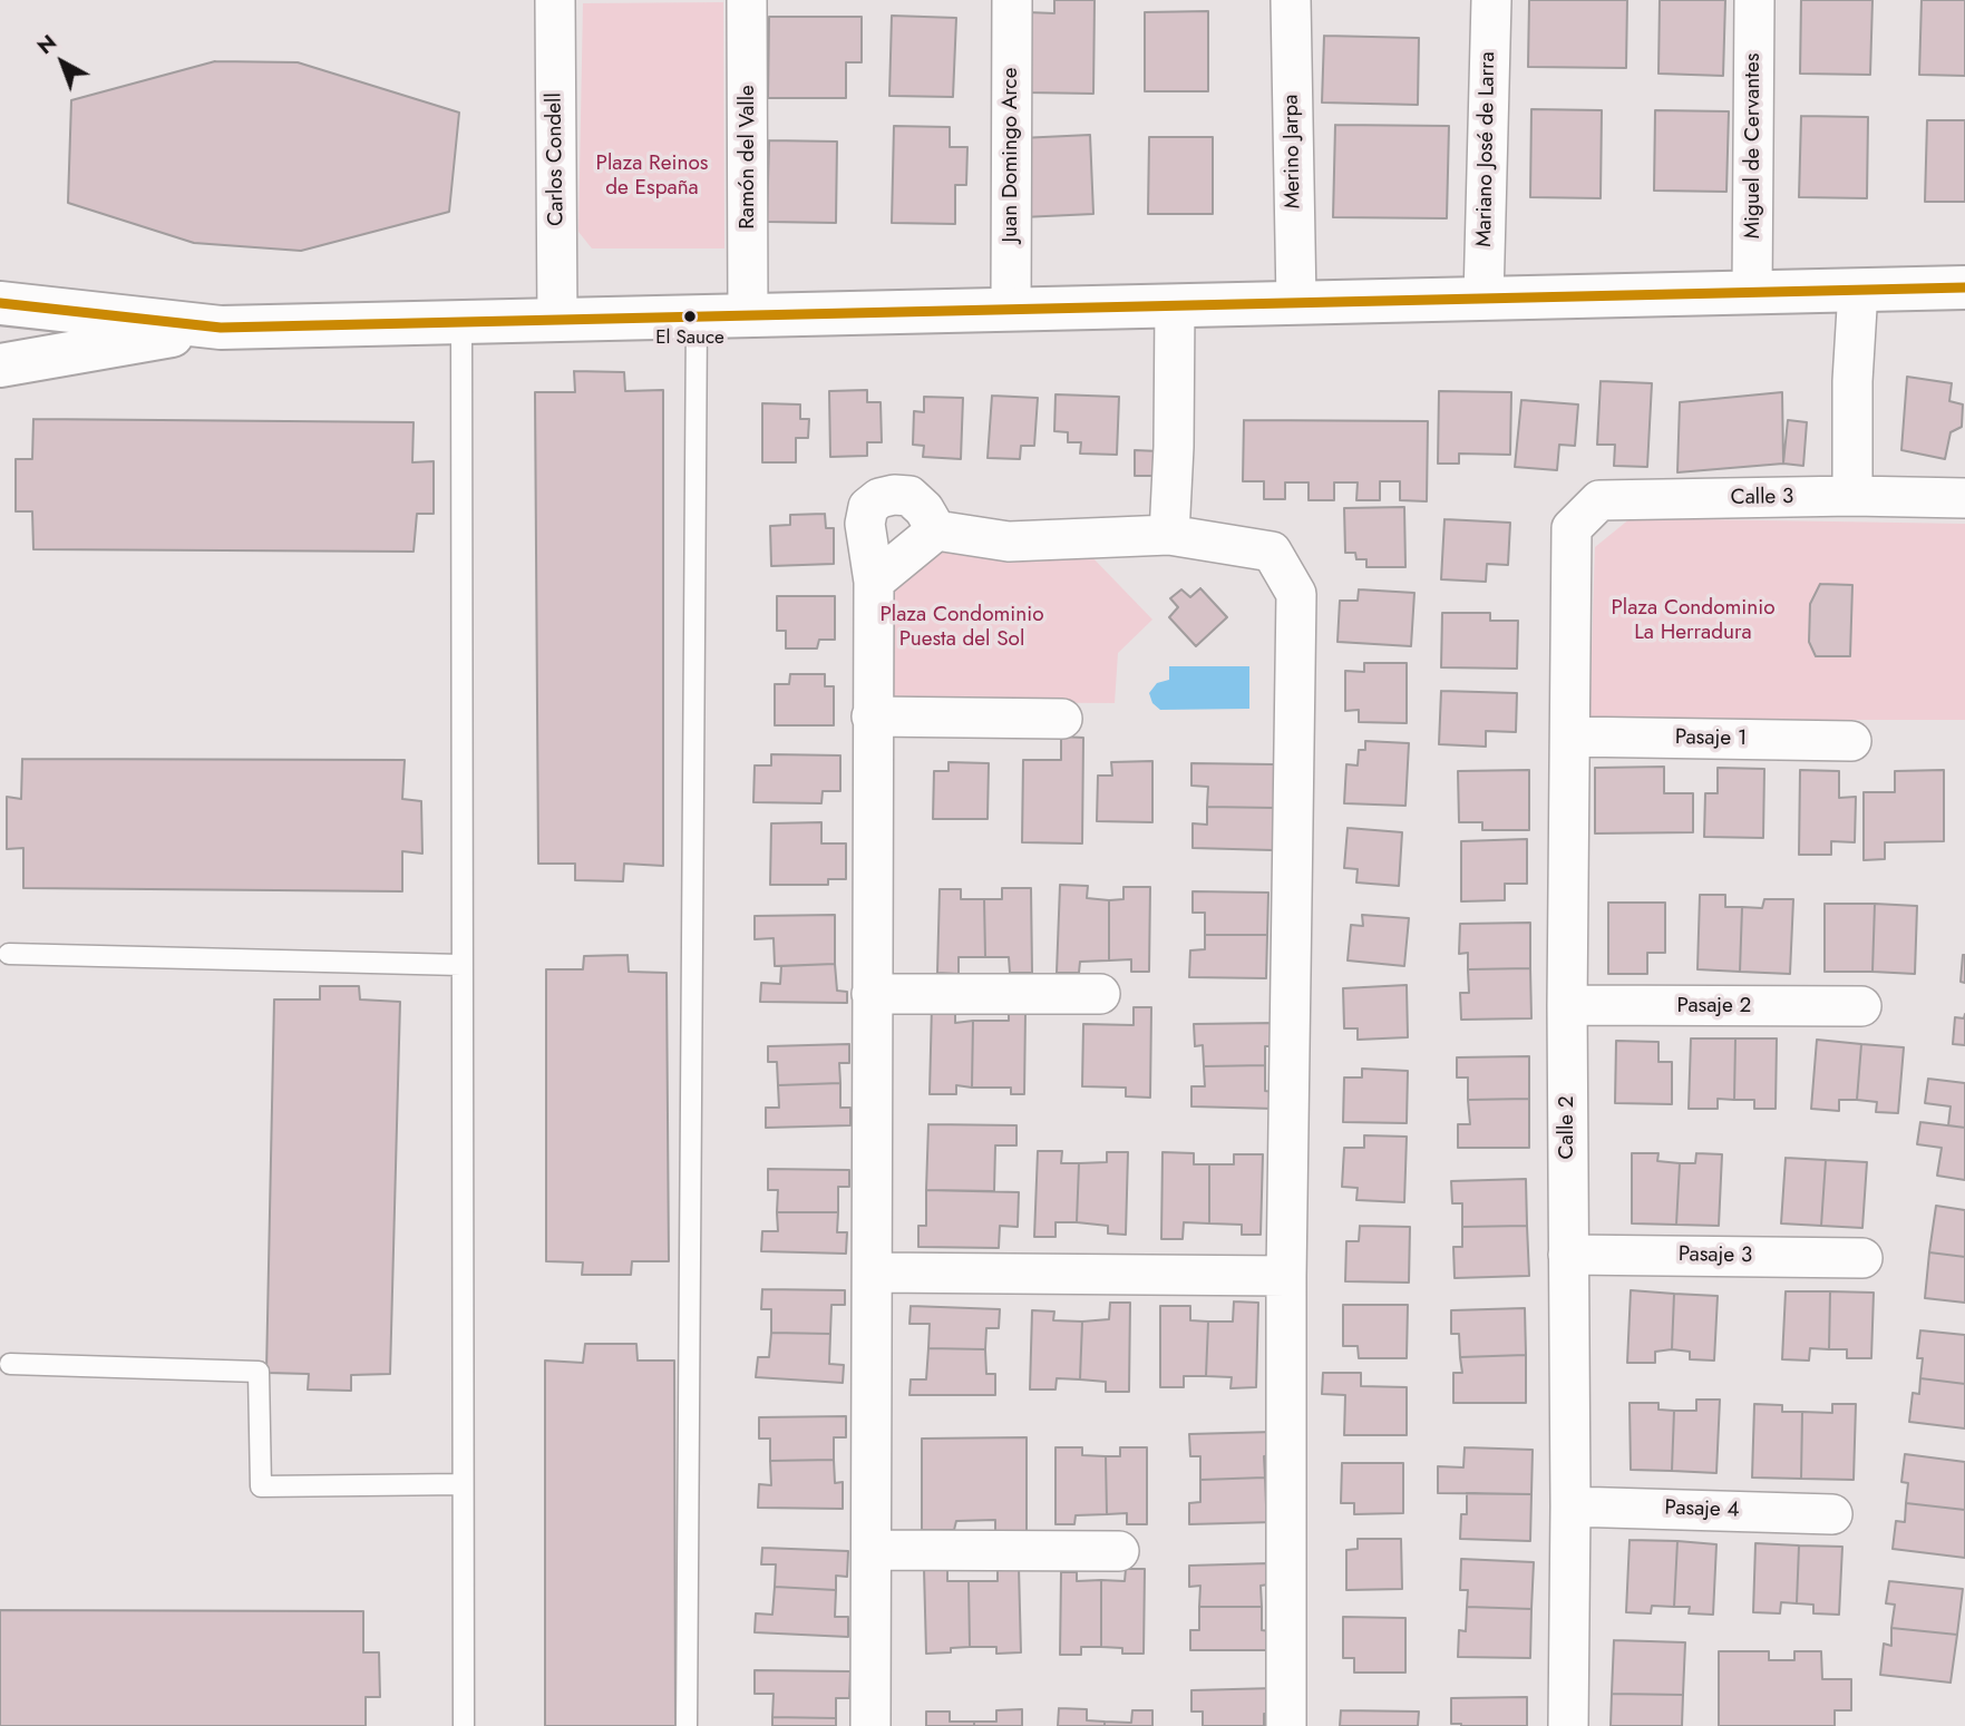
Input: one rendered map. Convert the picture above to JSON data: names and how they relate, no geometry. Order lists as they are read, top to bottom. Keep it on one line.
{"streets":{"street":["Miguel de Cervantes","Mariano José de Larra","Merino Jarpa","Juan Domingo Arce","Ramón del Valle","Carlos Condell","Calle 3","Pasaje 1","Pasaje 2","Calle 2","Pasaje 3","Pasaje 4"]},"crossings":[["Calle 3","Calle 2"],["Pasaje 1","Calle 2"],["Pasaje 2","Calle 2"],["Calle 2","Pasaje 3"],["Calle 2","Pasaje 4"]],"parks":["Plaza Reinos de España","Plaza Condominio La Herradura","Plaza Condominio Puesta del Sol"],"places":["El Sauce"],"north":"top left"}
